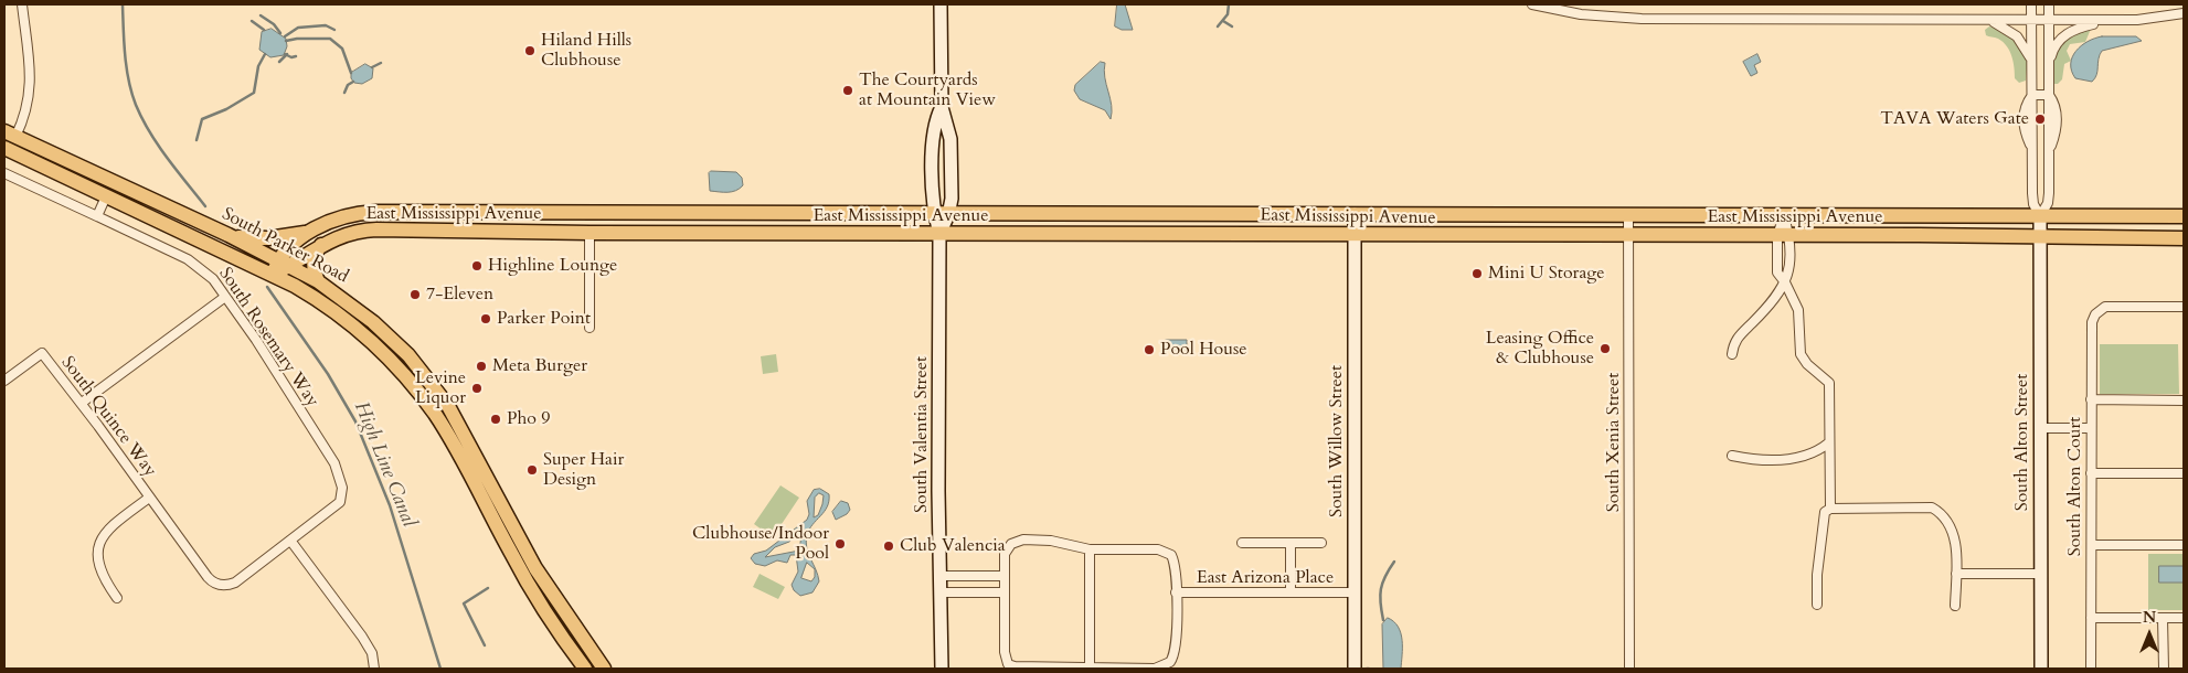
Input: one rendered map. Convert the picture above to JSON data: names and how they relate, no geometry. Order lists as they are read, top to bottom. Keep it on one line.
{"streets":{"main road":["East Mississippi Avenue","South Parker Road"],"street":["South Rosemary Way","South Quince Way","South Valentia Street","South Willow Street","South Xenia Street","South Alton Street","South Alton Court","East Arizona Place"]},"crossings":[["East Mississippi Avenue","South Parker Road"],["East Mississippi Avenue","South Valentia Street"],["East Mississippi Avenue","South Willow Street"],["East Mississippi Avenue","South Xenia Street"],["East Mississippi Avenue","South Alton Street"],["South Rosemary Way","South Quince Way"],["South Willow Street","East Arizona Place"]],"water":["High Line Canal"],"places":["Hiland Hills Clubhouse","The Courtyards at Mountain View","TAVA Waters Gate","Highline Lounge","Mini U Storage","7-Eleven","Parker Point","Leasing Office & Clubhouse","Pool House","Meta Burger","Levine Liquor","Pho 9","Super Hair Design","Clubhouse/Indoor Pool","Club Valencia"],"north":"top"}
